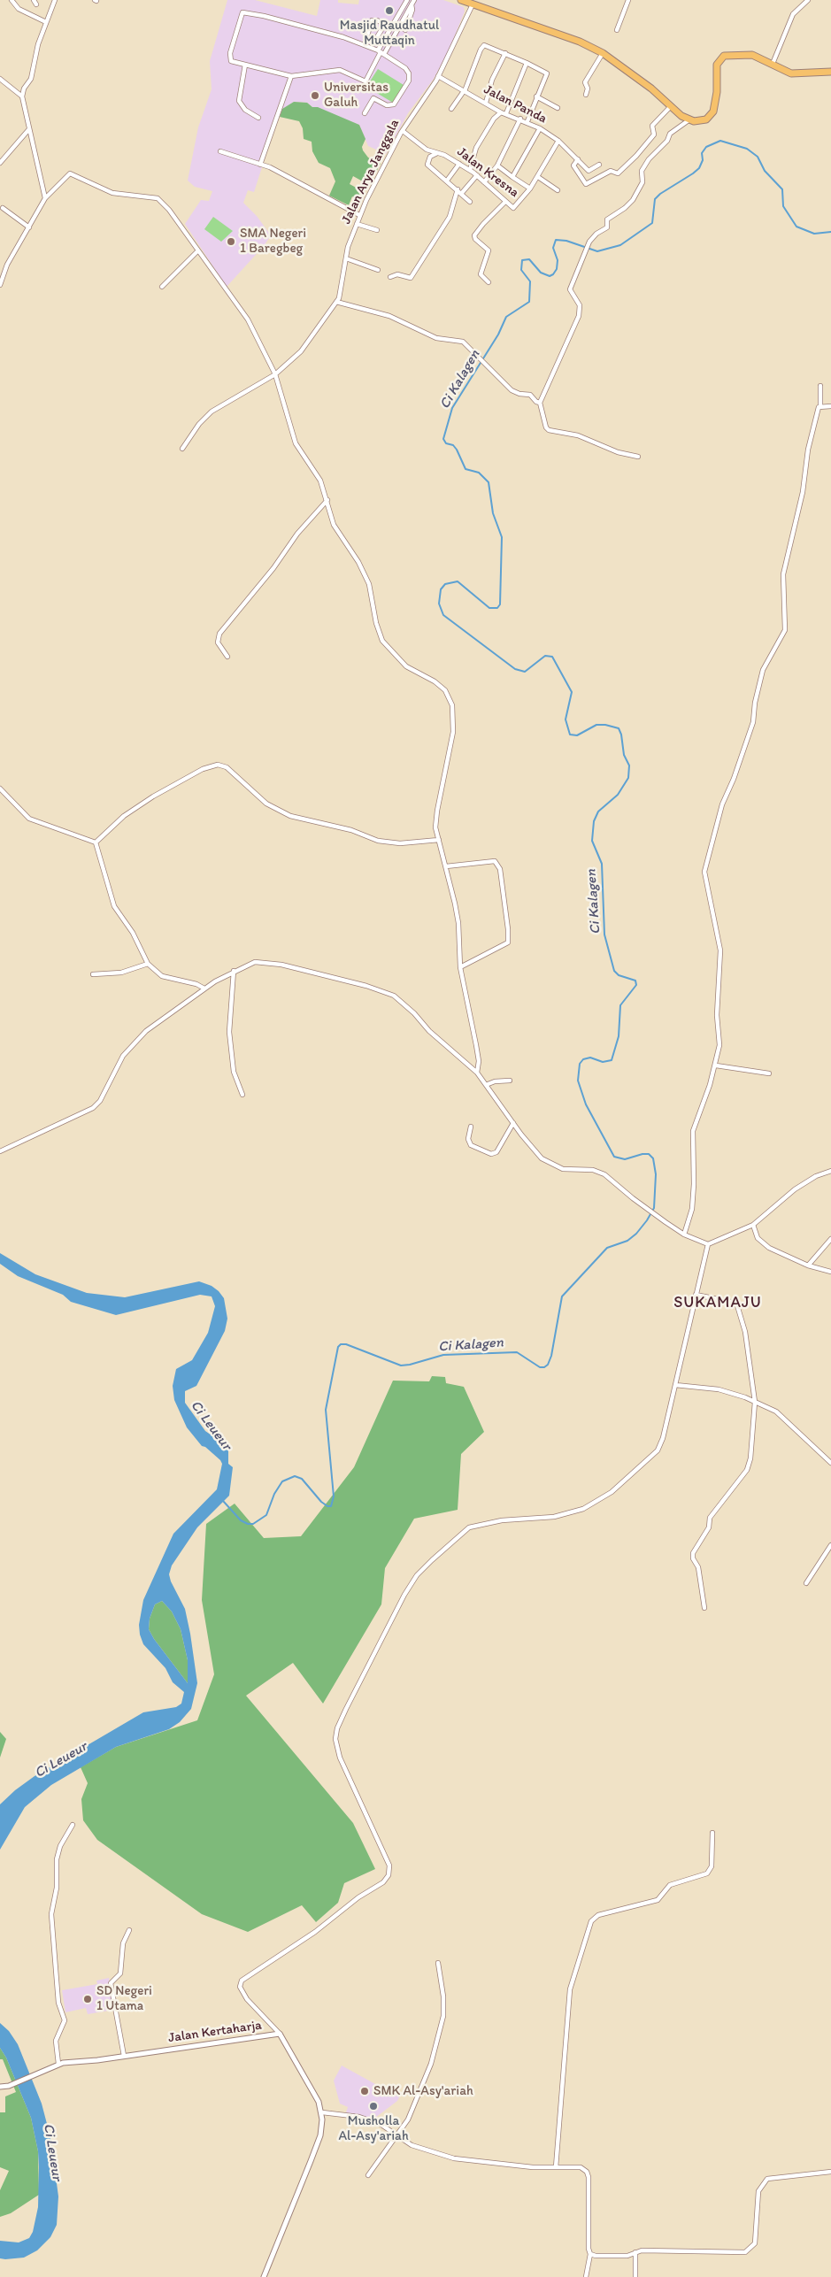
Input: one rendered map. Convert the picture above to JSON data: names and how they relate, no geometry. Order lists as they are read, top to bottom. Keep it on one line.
{"streets":{"street":["Jalan Panda","Jalan Arya Janggala","Jalan Kresna","Jalan Kertaharja"]},"crossings":[["Jalan Panda","Jalan Arya Janggala"],["Jalan Panda","Jalan Kresna"],["Jalan Arya Janggala","Jalan Kresna"]],"districts":["SUKAMAJU"],"water":["Ci Kalagen","Ci Leueur"],"places":["Masjid Raudhatul Muttaqin","Universitas Galuh","SMA Negeri 1 Baregbeg","SD Negeri 1 Utama","SMK Al-Asy'ariah","Musholla Al-Asy'ariah"]}
